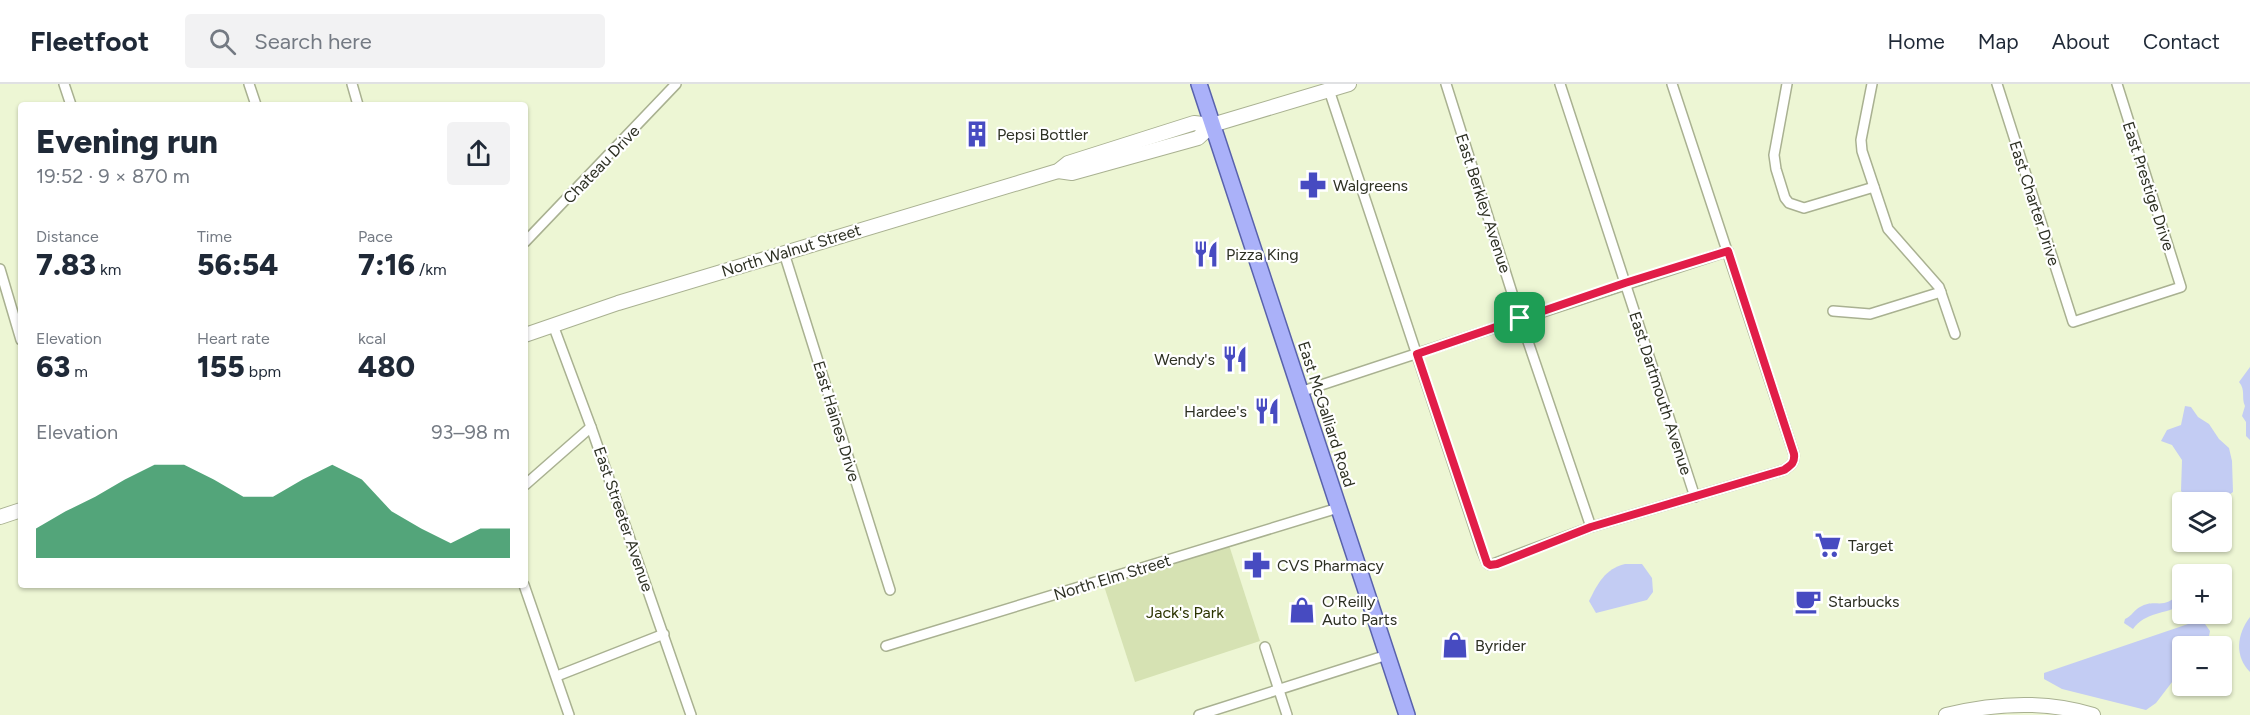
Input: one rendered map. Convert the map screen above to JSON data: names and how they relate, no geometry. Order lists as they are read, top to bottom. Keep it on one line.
{"streets":{"main road":["North Walnut Street","East McGalliard Road"],"street":["Chateau Drive","East Prestige Drive","East Berkley Avenue","East Charter Drive","East Dartmouth Avenue","East Haines Drive","East Streeter Avenue","North Elm Street"]},"crossings":[["East Prestige Drive","East Charter Drive"],["North Walnut Street","East McGalliard Road"],["North Walnut Street","East Haines Drive"],["North Walnut Street","East Streeter Avenue"],["East McGalliard Road","North Elm Street"]],"parks":["Jack's Park"],"places":{"building":["Pepsi Bottler"],"pharmacy":["Walgreens","CVS Pharmacy"],"restaurant":["Pizza King","Wendy's","Hardee's"],"supermarket":["Target"],"cafe":["Starbucks"],"shop":["O'Reilly Auto Parts","Byrider"]},"page":{"header":"Fleetfoot","search":"Search here","nav":["Home","Map","About","Contact"],"heading":["Evening run","19:52 · 9 × 870 m"],"stats":[["Distance","7.83 km"],["Time","56:54"],["Pace","7:16 /km"],["Elevation","63 m"],["Heart rate","155 bpm"],["kcal","480"]],"chart":["Elevation","93–98 m"],"map_buttons":["+","−"]}}
